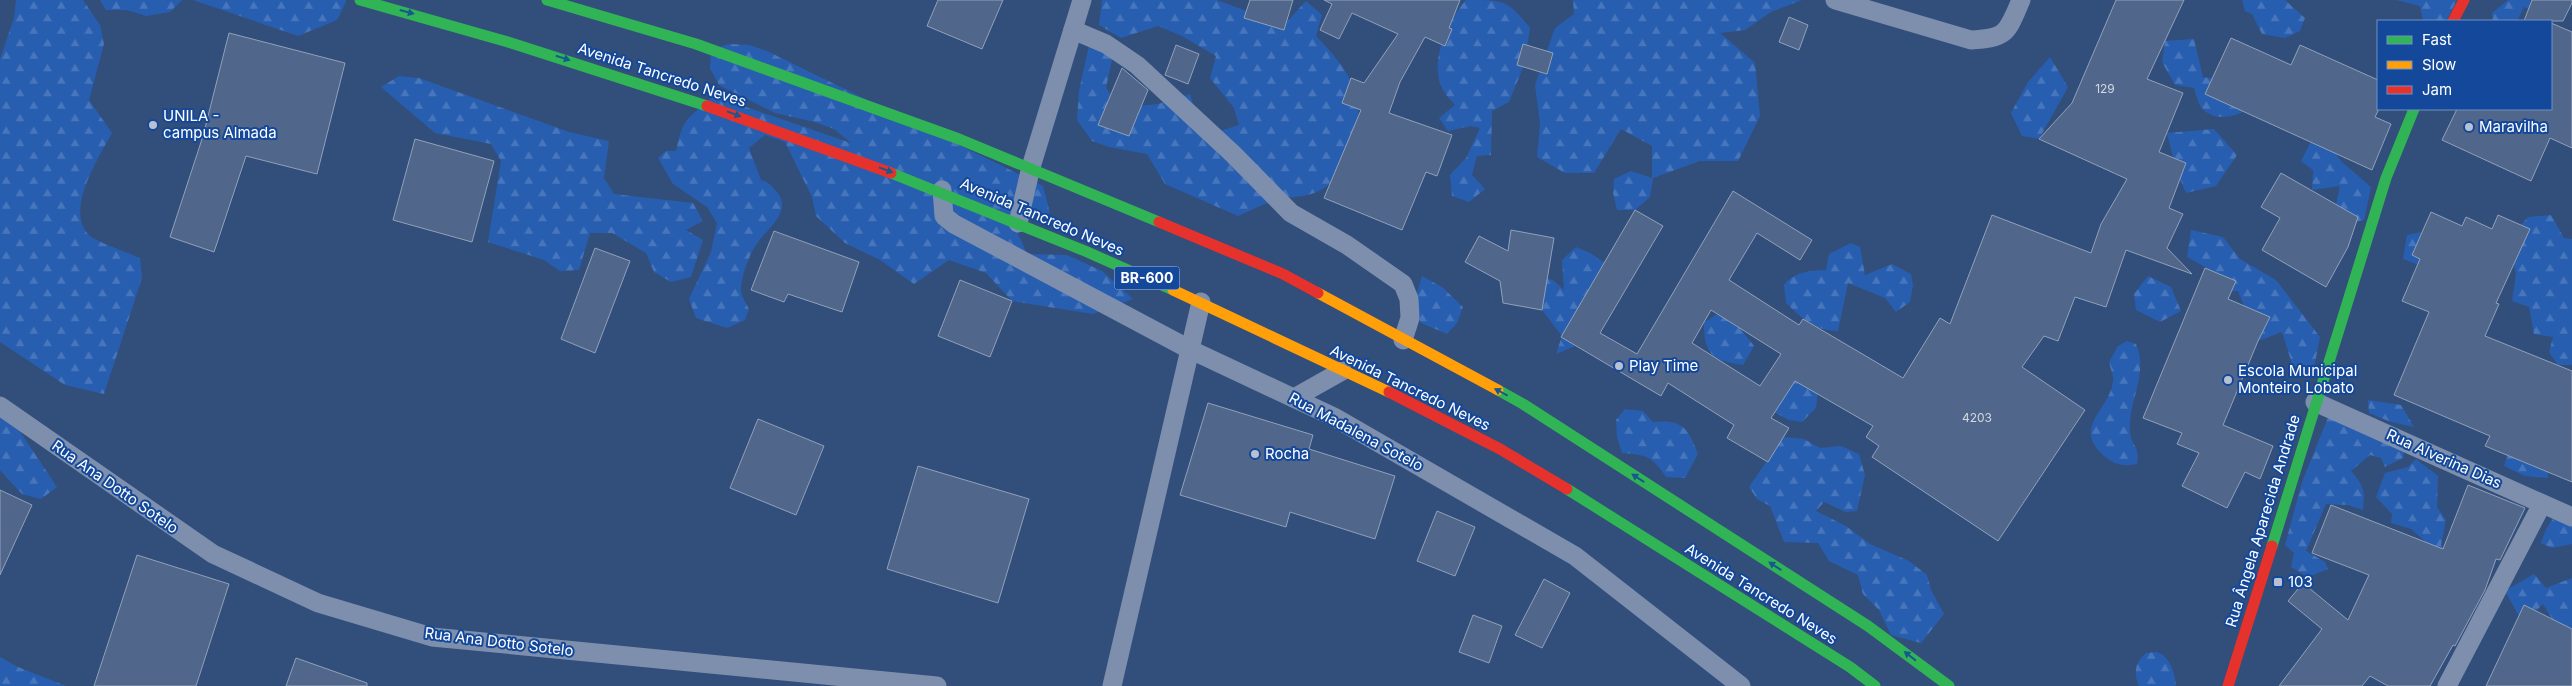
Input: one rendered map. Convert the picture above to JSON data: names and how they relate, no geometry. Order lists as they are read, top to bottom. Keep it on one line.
{"streets":{"main road":["Avenida Tancredo Neves","BR-600","Rua Ângela Aparecida Andrade"],"street":["Rua Madalena Sotelo","Rua Alverina Dias","Rua Ana Dotto Sotelo"]},"crossings":[["Avenida Tancredo Neves","Rua Madalena Sotelo"],["Rua Alverina Dias","Rua Ângela Aparecida Andrade"]],"places":{"other":["UNILA - campus Almada","Maravilha","Play Time","Escola Municipal Monteiro Lobato","Rocha"],"transit":["103"]},"house_numbers":["129","4203"],"legend":["Fast","Slow","Jam"]}
